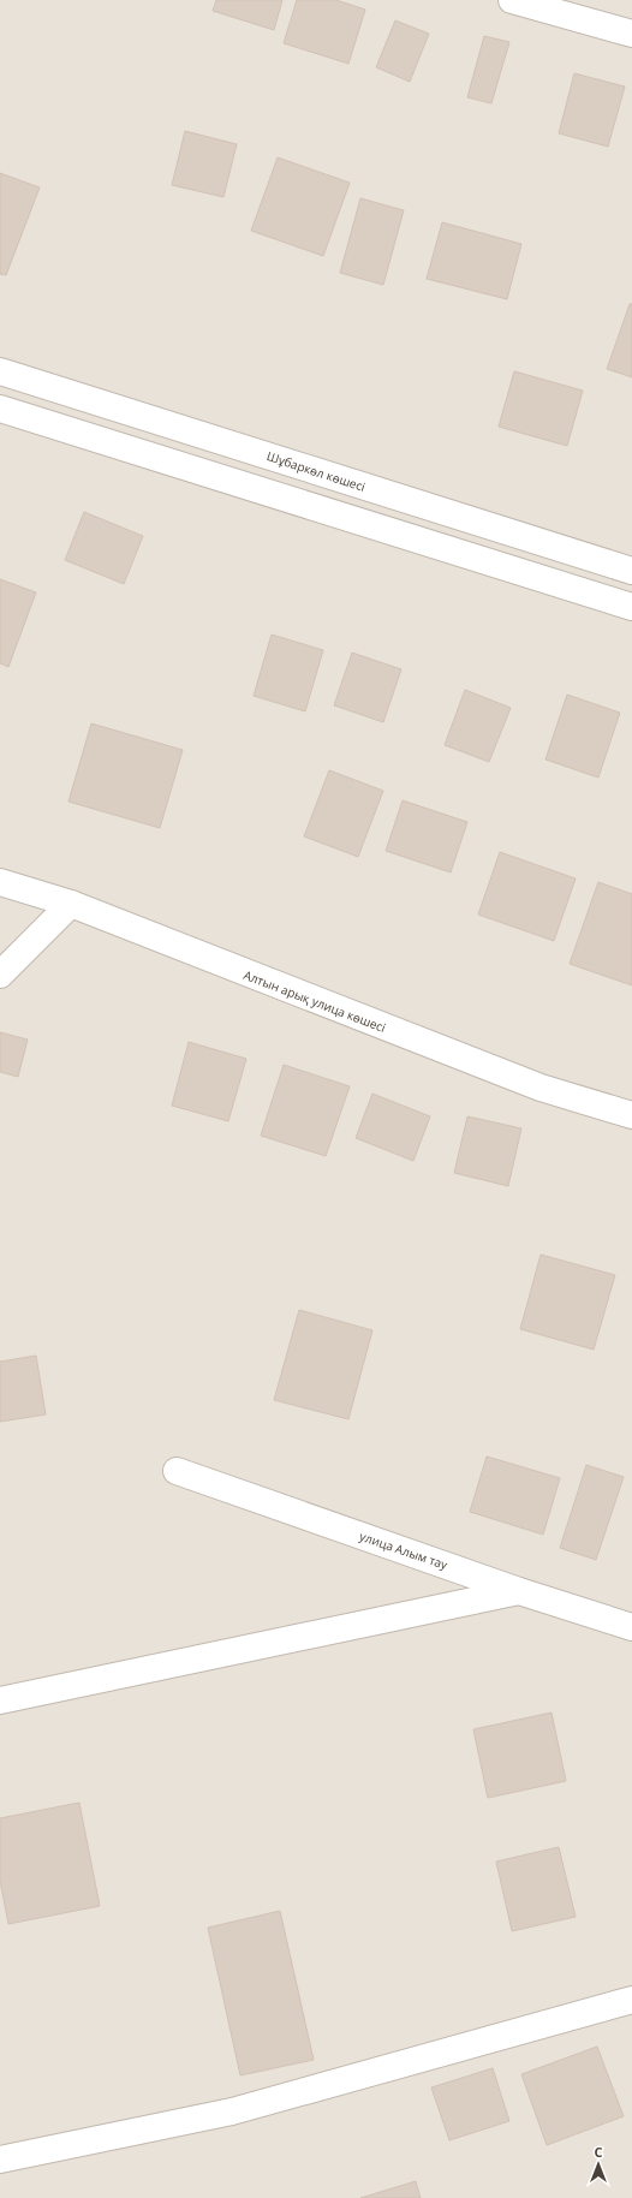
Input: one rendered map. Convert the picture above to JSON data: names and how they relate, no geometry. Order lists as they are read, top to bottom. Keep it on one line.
{"streets":{"street":["Шұбаркөл көшесі","Алтын арық улица көшесі","улица Алым тау"]},"north":"top"}
